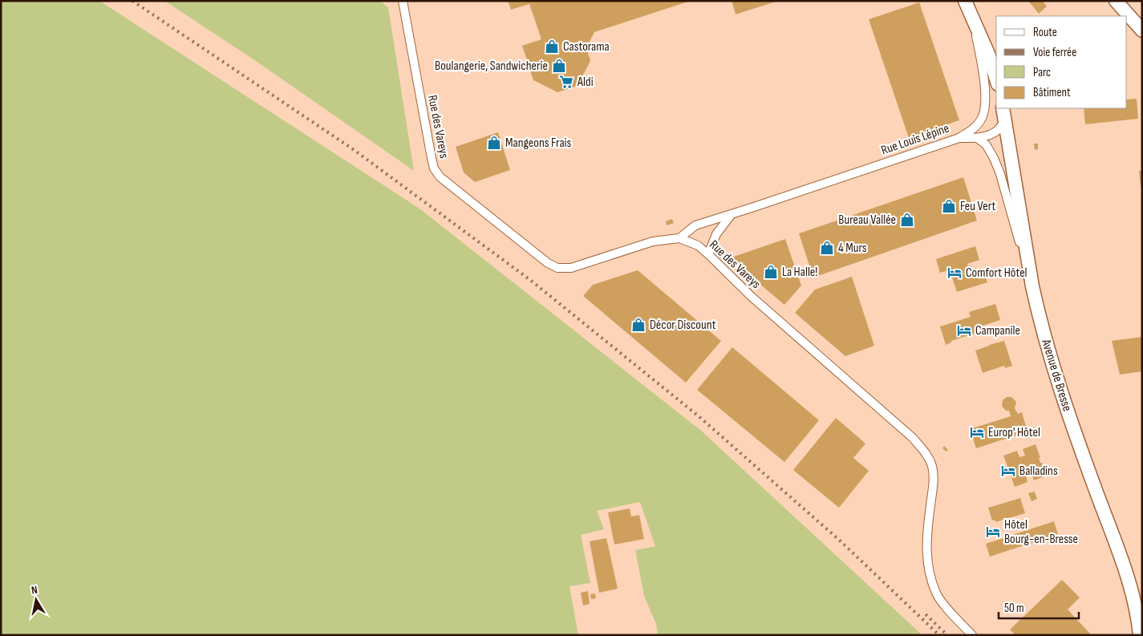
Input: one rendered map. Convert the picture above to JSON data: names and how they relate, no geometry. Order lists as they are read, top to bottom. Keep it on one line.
{"streets":{"main road":["Avenue de Bresse"],"street":["Rue des Vareys","Rue Louis Lépine"]},"crossings":[["Rue des Vareys","Rue Louis Lépine"],["Rue Louis Lépine","Avenue de Bresse"]],"places":{"shop":["Castorama","Boulangerie, Sandwicherie","Mangeons Frais","Feu Vert","Bureau Vallée","4 Murs","La Halle!","Décor Discount"],"supermarket":["Aldi"],"hotel":["Comfort Hôtel","Campanile","Europ' Hôtel","Balladins","Hôtel Bourg-en-Bresse"]},"legend":["Route","Voie ferrée","Parc","Bâtiment"],"scale_bar":"50 m","north":"top"}
